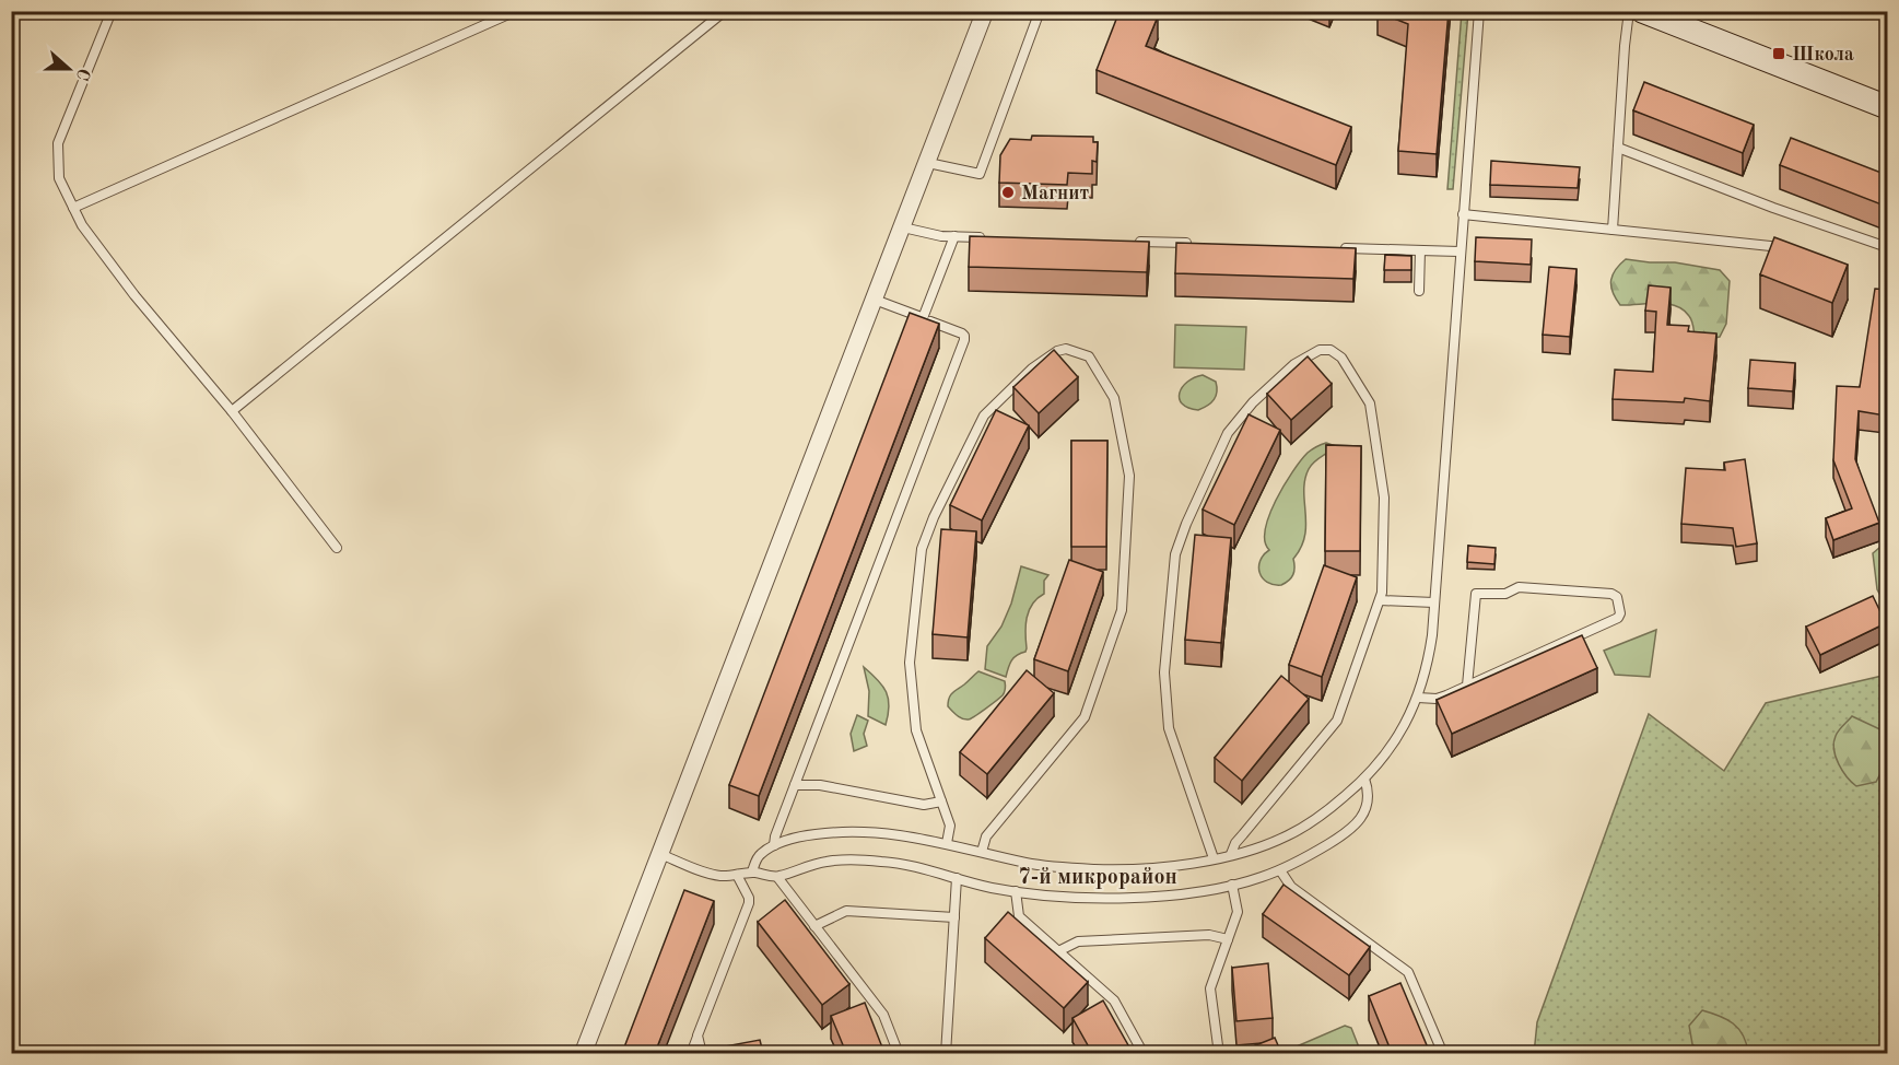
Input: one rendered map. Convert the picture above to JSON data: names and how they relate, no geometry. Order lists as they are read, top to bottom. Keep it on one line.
{"districts":["7-й микрорайон"],"places":{"transit":["Школа"],"other":["Магнит"]},"north":"right"}
